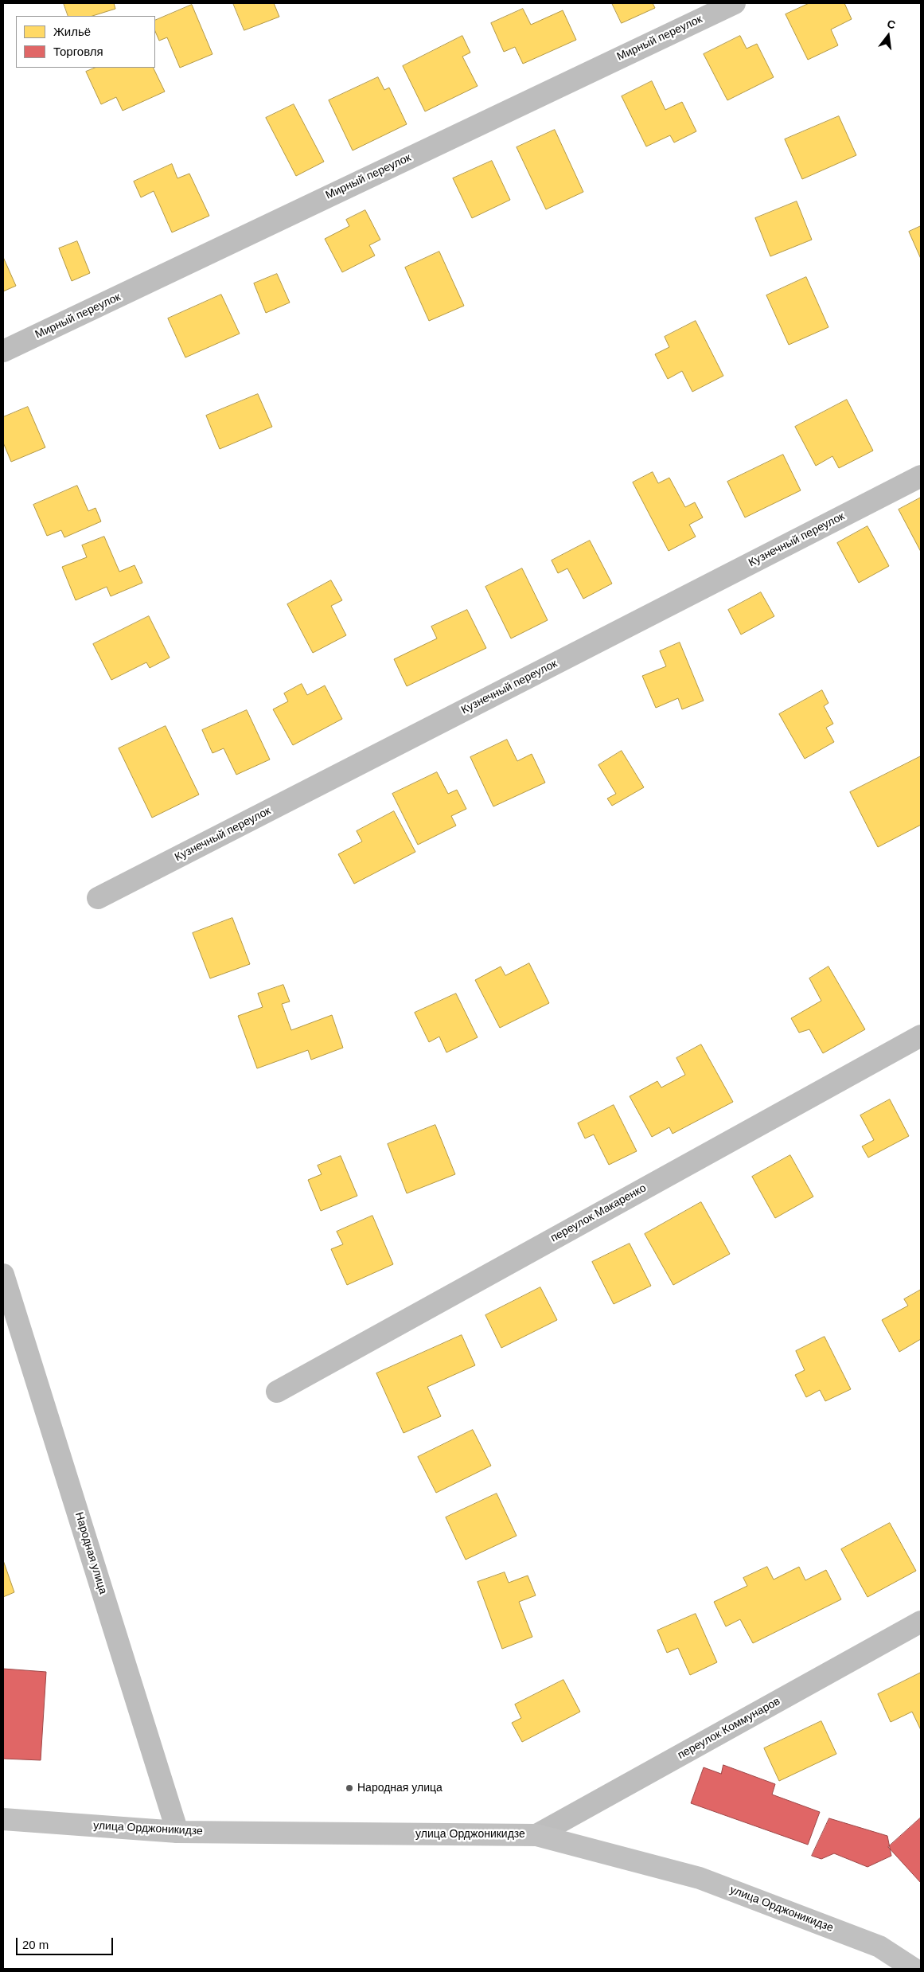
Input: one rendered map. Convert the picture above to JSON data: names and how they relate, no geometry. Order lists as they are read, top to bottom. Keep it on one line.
{"streets":{"main road":["улица Орджоникидзе"],"street":["Мирный переулок","Кузнечный переулок","переулок Макаренко","Народная улица","переулок Коммунаров"]},"crossings":[["Народная улица","улица Орджоникидзе"],["переулок Коммунаров","улица Орджоникидзе"]],"places":["Народная улица"],"legend":["Жильё","Торговля"],"scale_bar":"20 m","north":"top"}
